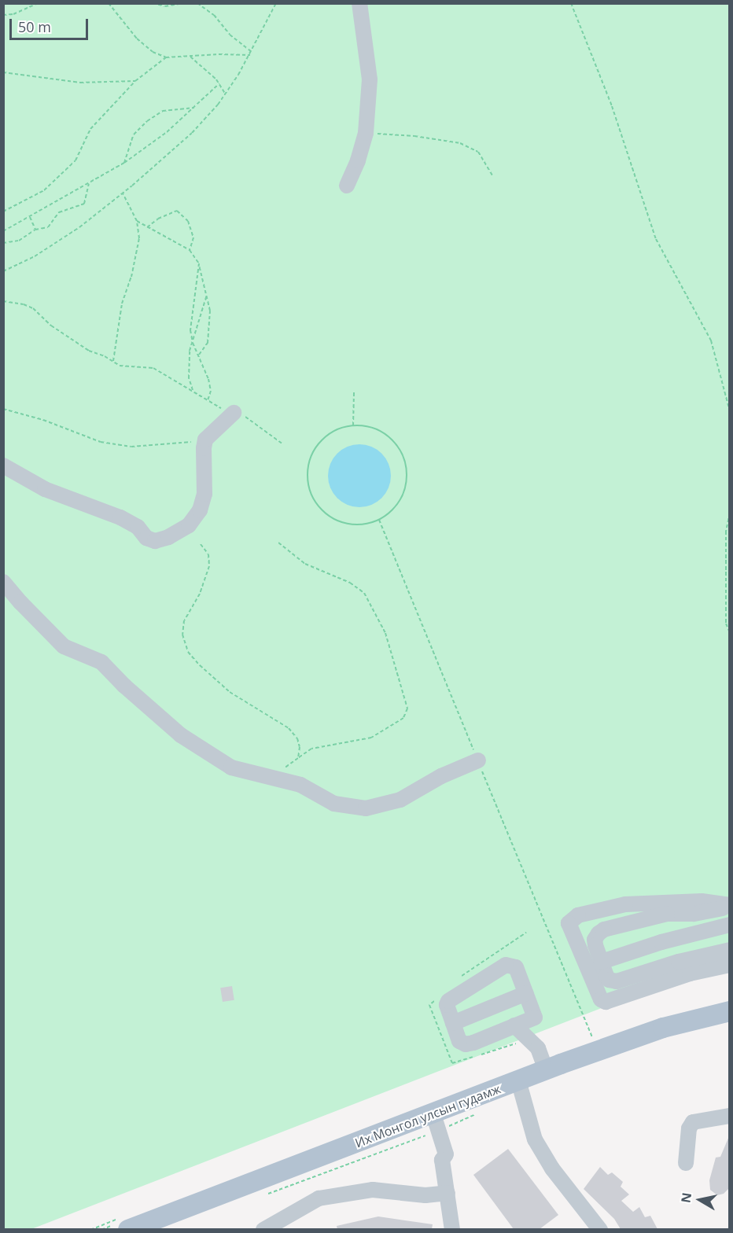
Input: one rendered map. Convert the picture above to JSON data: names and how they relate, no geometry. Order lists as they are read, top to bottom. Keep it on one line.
{"streets":{"main road":["Их Монгол улсын гудамж"]},"scale_bar":"50 m","north":"left"}
